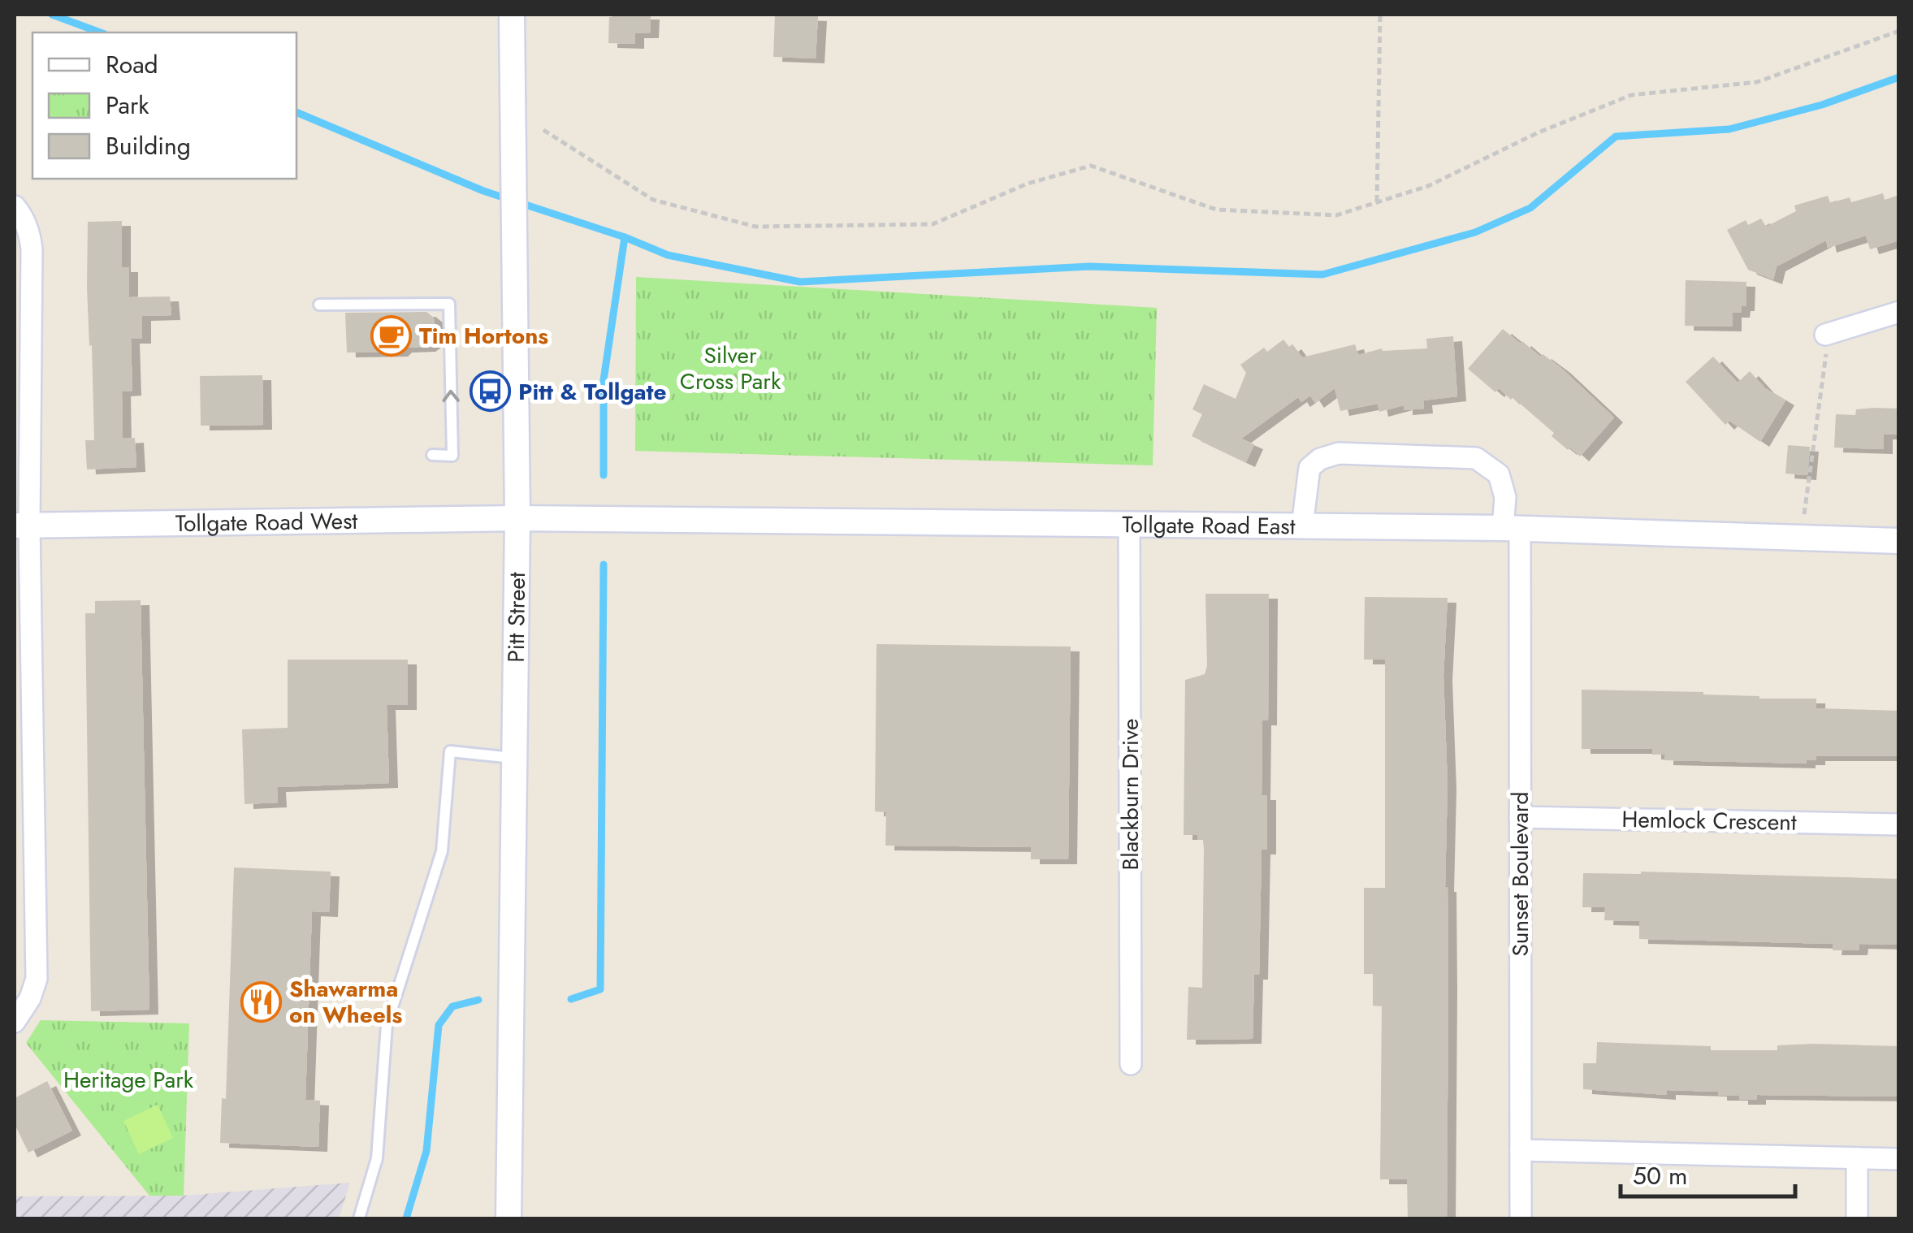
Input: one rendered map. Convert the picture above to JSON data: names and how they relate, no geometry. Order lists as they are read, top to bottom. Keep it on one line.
{"streets":{"street":["Tollgate Road West","Tollgate Road East","Pitt Street","Blackburn Drive","Hemlock Crescent","Sunset Boulevard"]},"crossings":[["Tollgate Road West","Tollgate Road East"],["Tollgate Road West","Pitt Street"],["Tollgate Road East","Pitt Street"],["Tollgate Road East","Blackburn Drive"],["Tollgate Road East","Sunset Boulevard"],["Hemlock Crescent","Sunset Boulevard"]],"parks":["Silver Cross Park","Heritage Park"],"places":{"cafe":["Tim Hortons"],"bus stop":["Pitt & Tollgate"],"restaurant":["Shawarma on Wheels"]},"legend":["Road","Park","Building"],"scale_bar":"50 m"}
